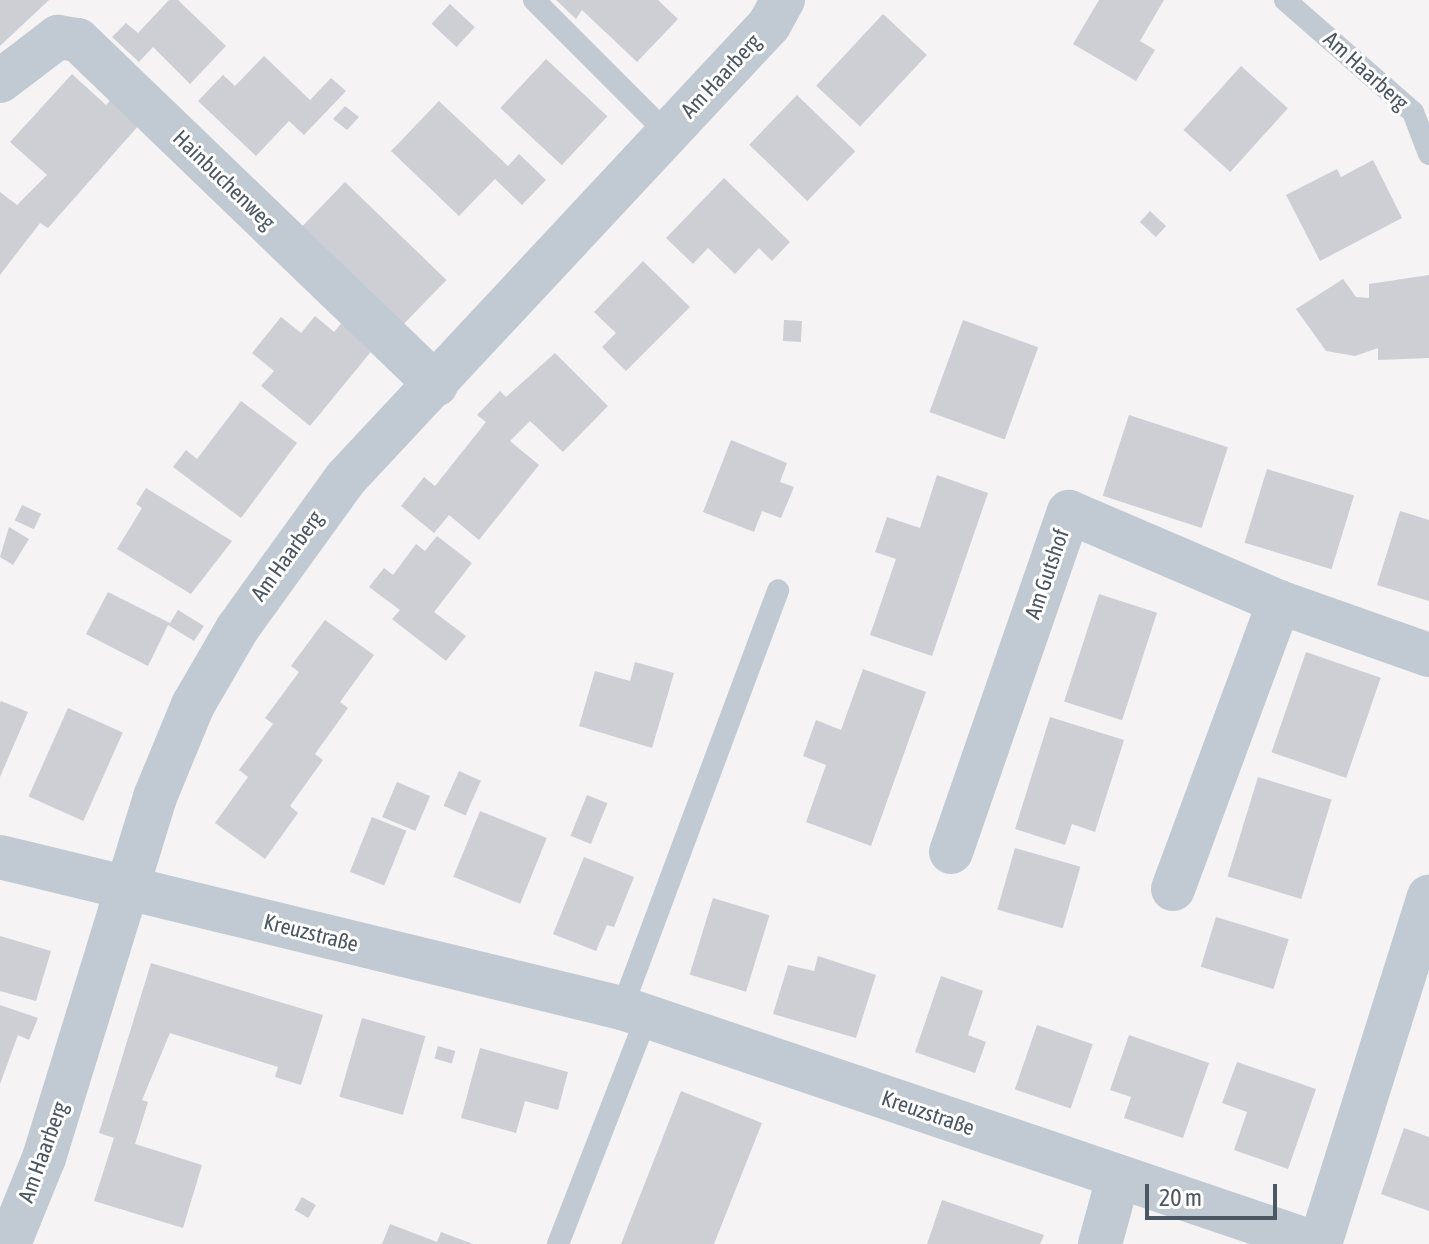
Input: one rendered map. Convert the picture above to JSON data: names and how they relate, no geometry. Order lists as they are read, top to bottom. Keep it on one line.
{"streets":{"street":["Am Haarberg","Hainbuchenweg","Am Gutshof","Kreuzstraße"]},"crossings":[["Am Haarberg","Hainbuchenweg"],["Am Haarberg","Kreuzstraße"]],"scale_bar":"20 m"}
